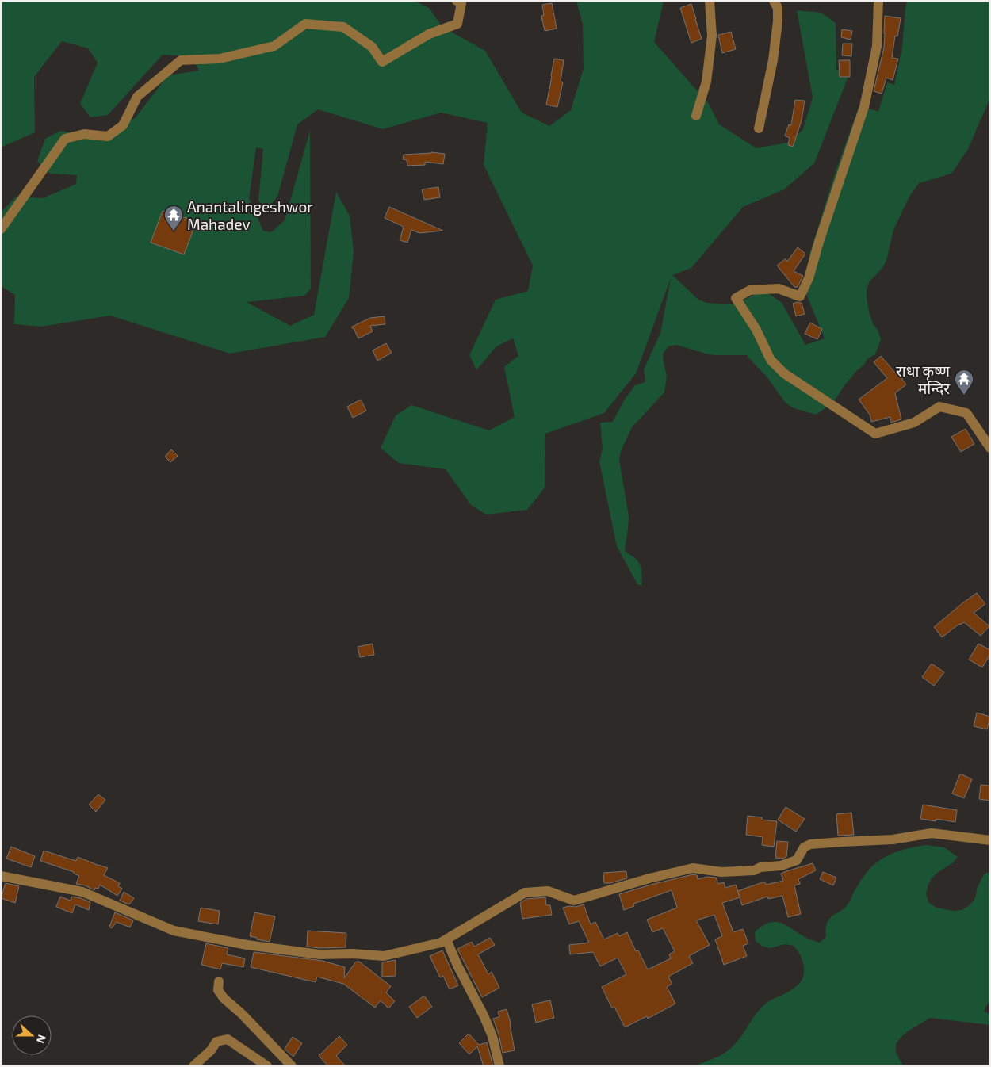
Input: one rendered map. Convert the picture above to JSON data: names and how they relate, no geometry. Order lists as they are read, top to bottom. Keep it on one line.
{"places":{"temple":["Anantalingeshwor Mahadev","राधा कृष्ण मन्दिर"]},"north":"right"}
